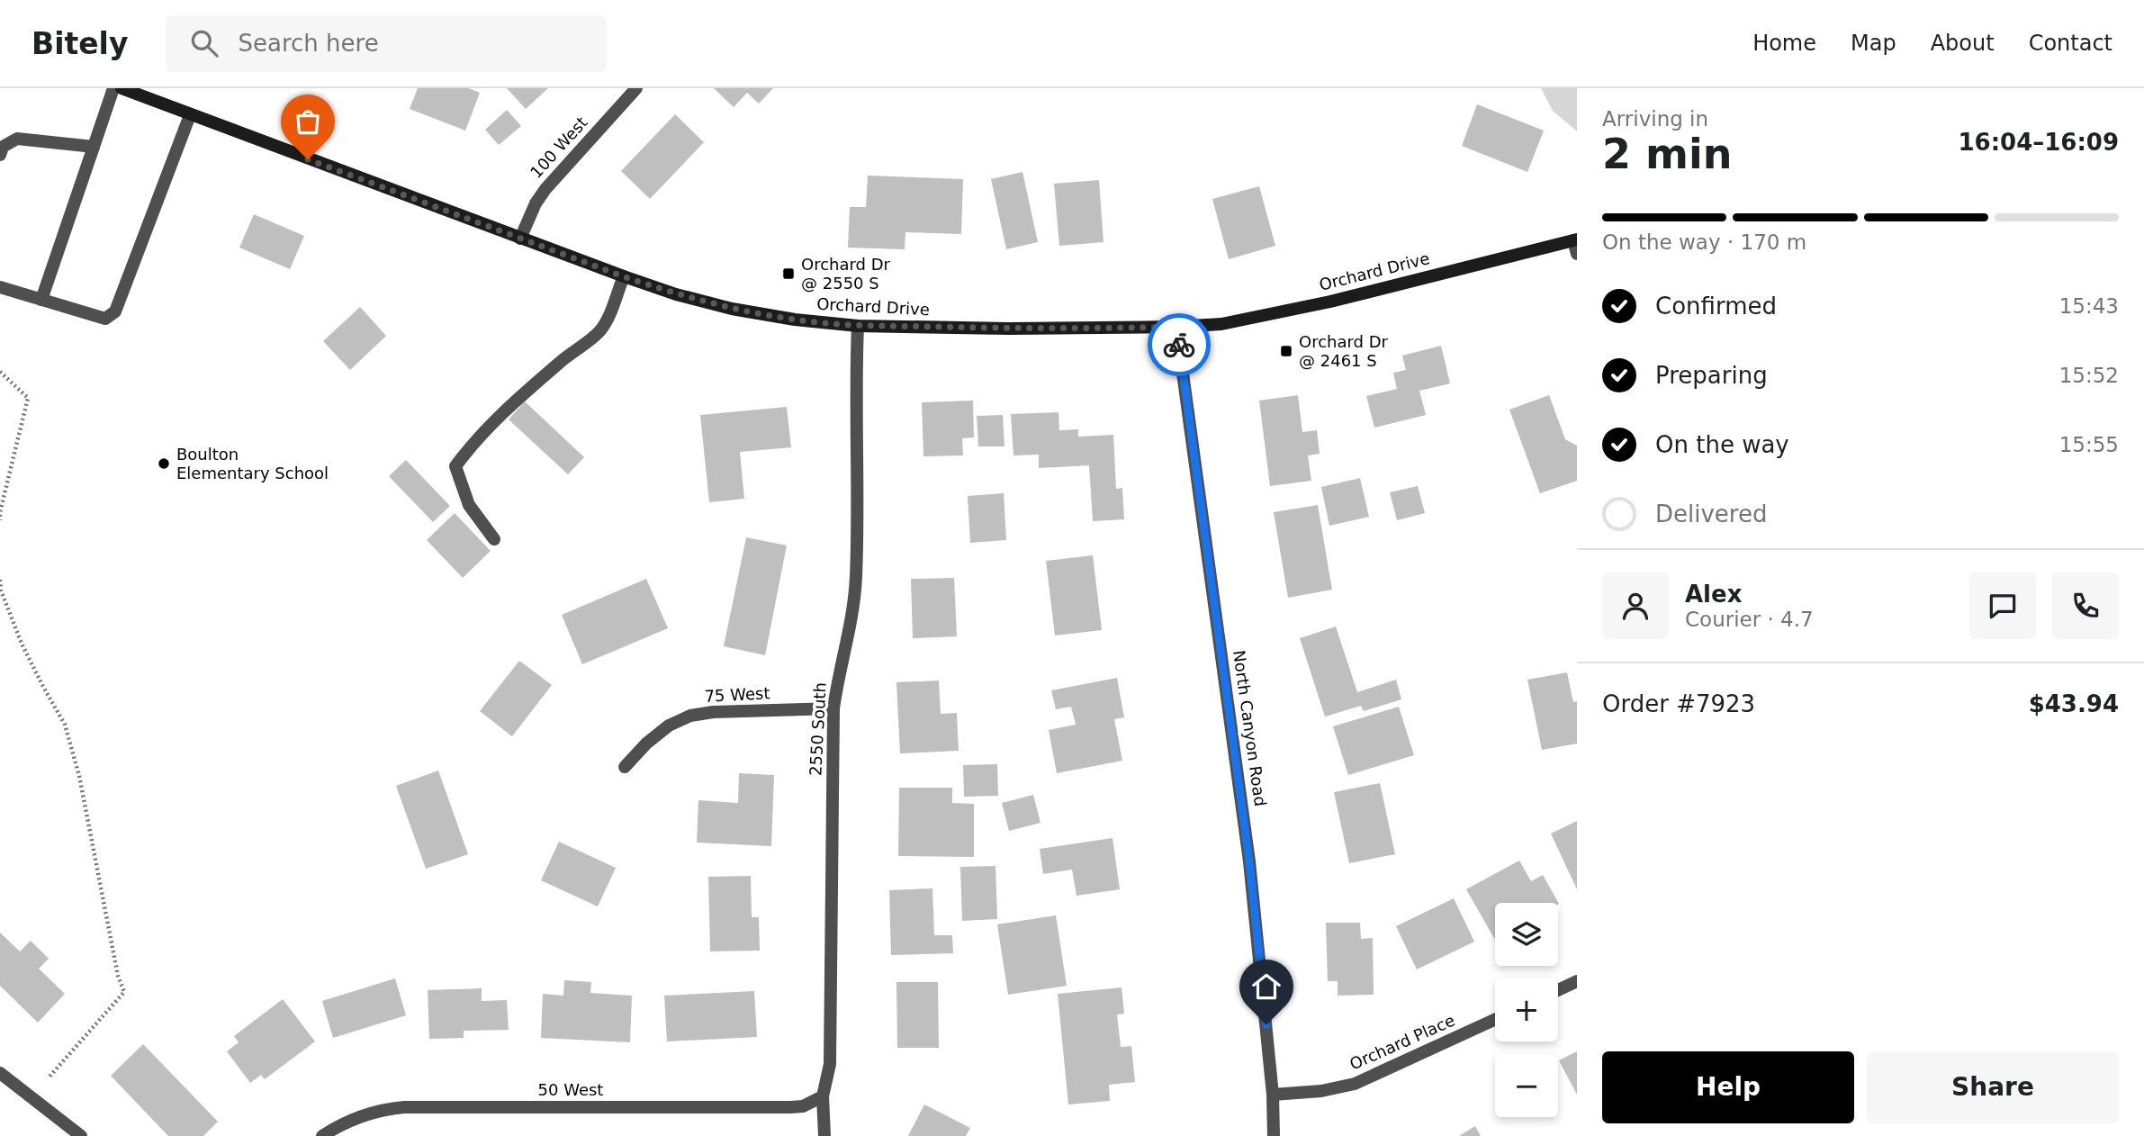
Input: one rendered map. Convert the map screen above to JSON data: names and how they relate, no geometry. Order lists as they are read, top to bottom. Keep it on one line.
{"streets":{"main road":["Orchard Drive"],"street":["100 West","75 West","North Canyon Road","2550 South","Orchard Place","50 West"]},"crossings":[["100 West","Orchard Drive"],["Orchard Drive","North Canyon Road"],["Orchard Drive","2550 South"],["75 West","2550 South"],["North Canyon Road","Orchard Place"],["2550 South","50 West"]],"places":{"transit":["Orchard Dr @ 2550 S","Orchard Dr @ 2461 S"],"other":["Boulton Elementary School"]},"page":{"header":"Bitely","search":"Search here","nav":["Home","Map","About","Contact"],"heading":["2 min","Arriving in","16:04–16:09"],"panel":["Alex","Courier · 4.7","Order #7923","$43.94"],"bar":"On the way · 170 m","list":[["Confirmed","15:43"],["Preparing","15:52"],["On the way","15:55"],"Delivered"],"map_buttons":["+","−"],"buttons":["Help","Share"]}}
